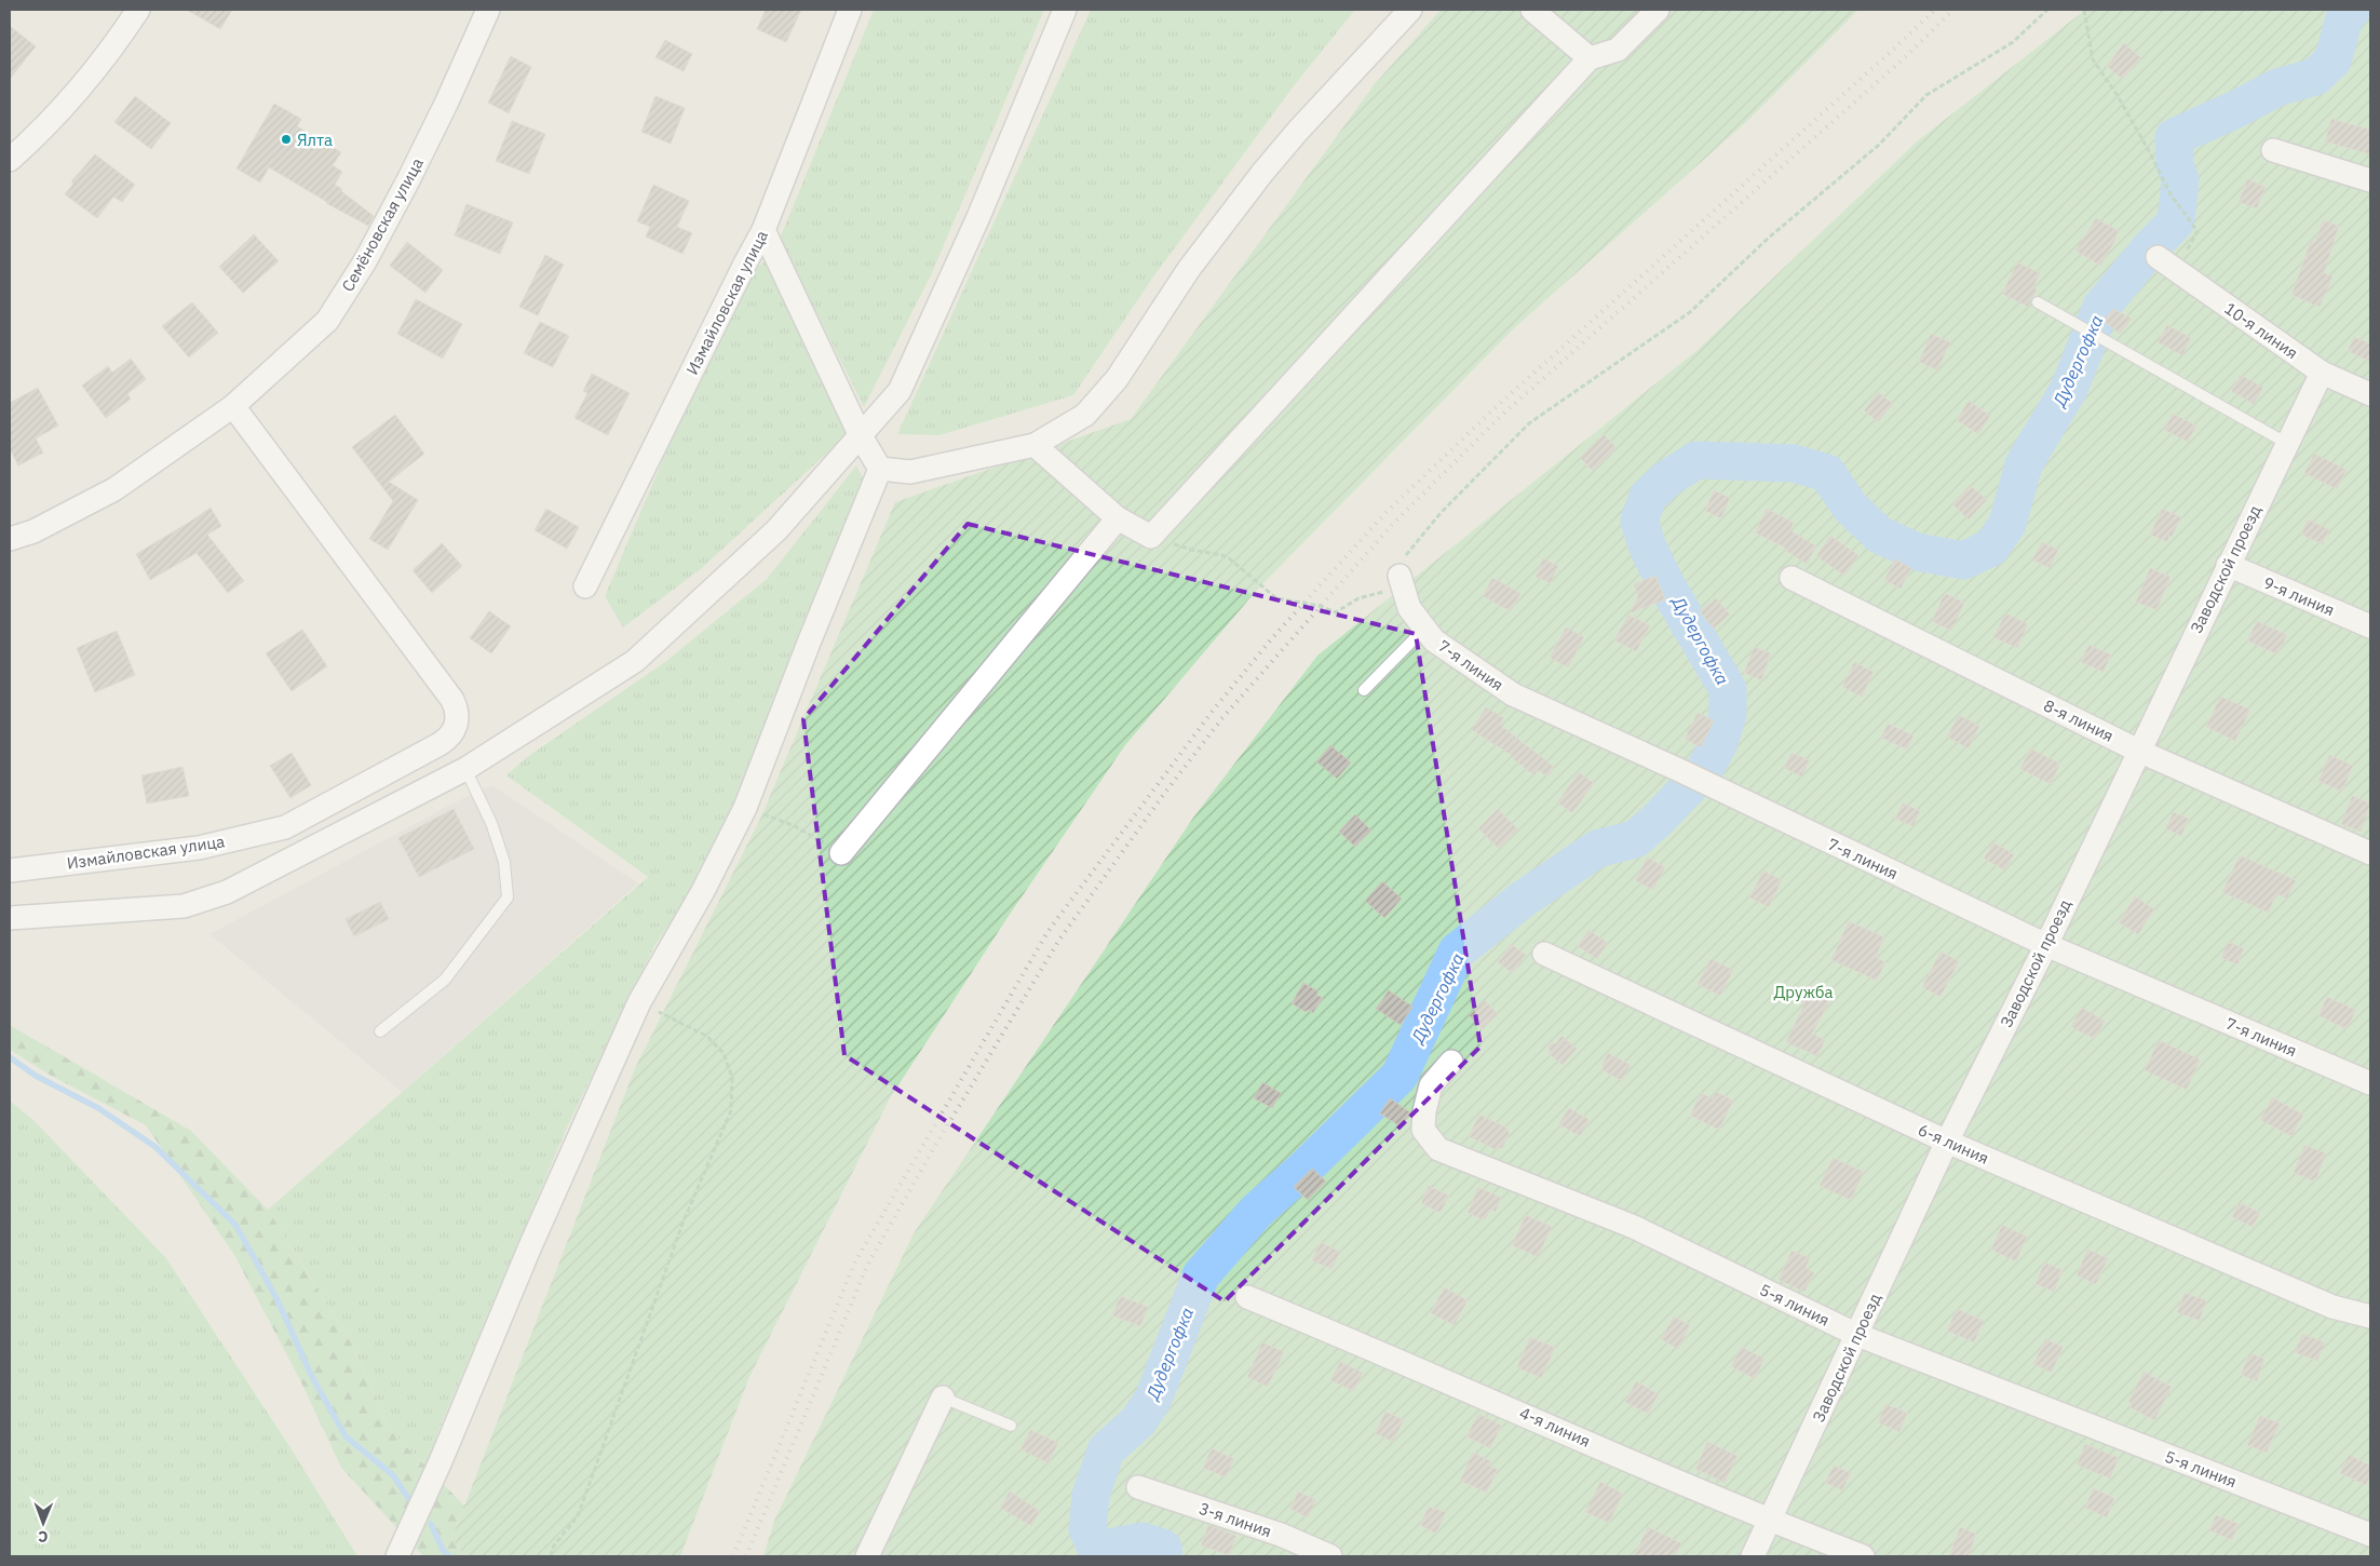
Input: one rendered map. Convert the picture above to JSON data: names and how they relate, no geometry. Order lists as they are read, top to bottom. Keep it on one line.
{"streets":{"street":["Семёновская улица","Измайловская улица","10-я линия","Заводской проезд","9-я линия","7-я линия","8-я линия","6-я линия","5-я линия","4-я линия","3-я линия"]},"crossings":[["Семёновская улица","Измайловская улица"],["10-я линия","Заводской проезд"],["Заводской проезд","9-я линия"],["Заводской проезд","7-я линия"],["Заводской проезд","8-я линия"],["Заводской проезд","6-я линия"],["Заводской проезд","5-я линия"],["Заводской проезд","4-я линия"]],"water":["Дудергофка"],"parks":["Дружба"],"places":["Ялта"],"north":"bottom"}
